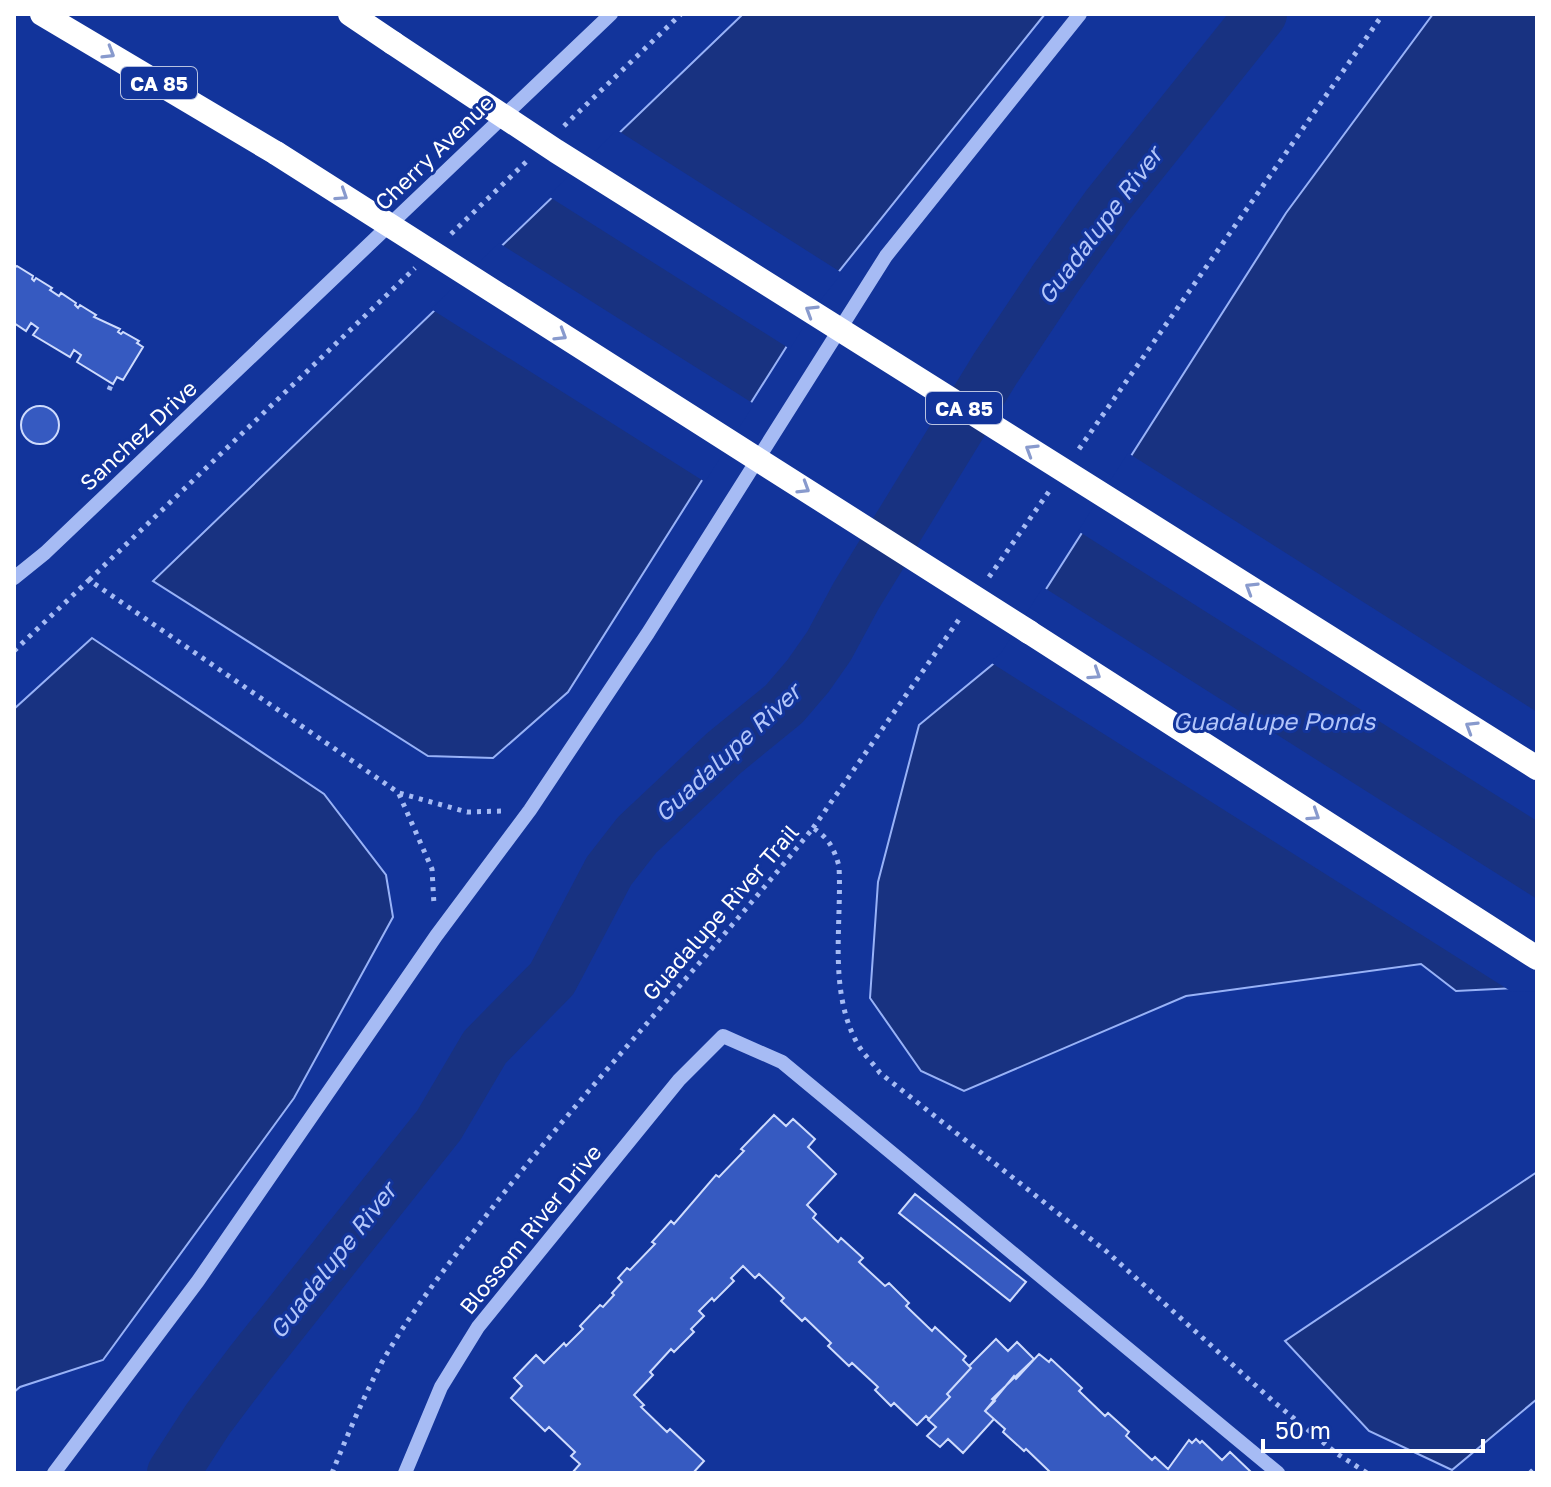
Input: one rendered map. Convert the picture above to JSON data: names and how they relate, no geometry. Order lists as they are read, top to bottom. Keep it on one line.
{"streets":{"highway":["CA 85"],"street":["Cherry Avenue","Sanchez Drive","Blossom River Drive"],"path":["Guadalupe River Trail"]},"crossings":[["Cherry Avenue","Sanchez Drive"]],"water":["Guadalupe River","Guadalupe Ponds"],"scale_bar":"50 m"}
